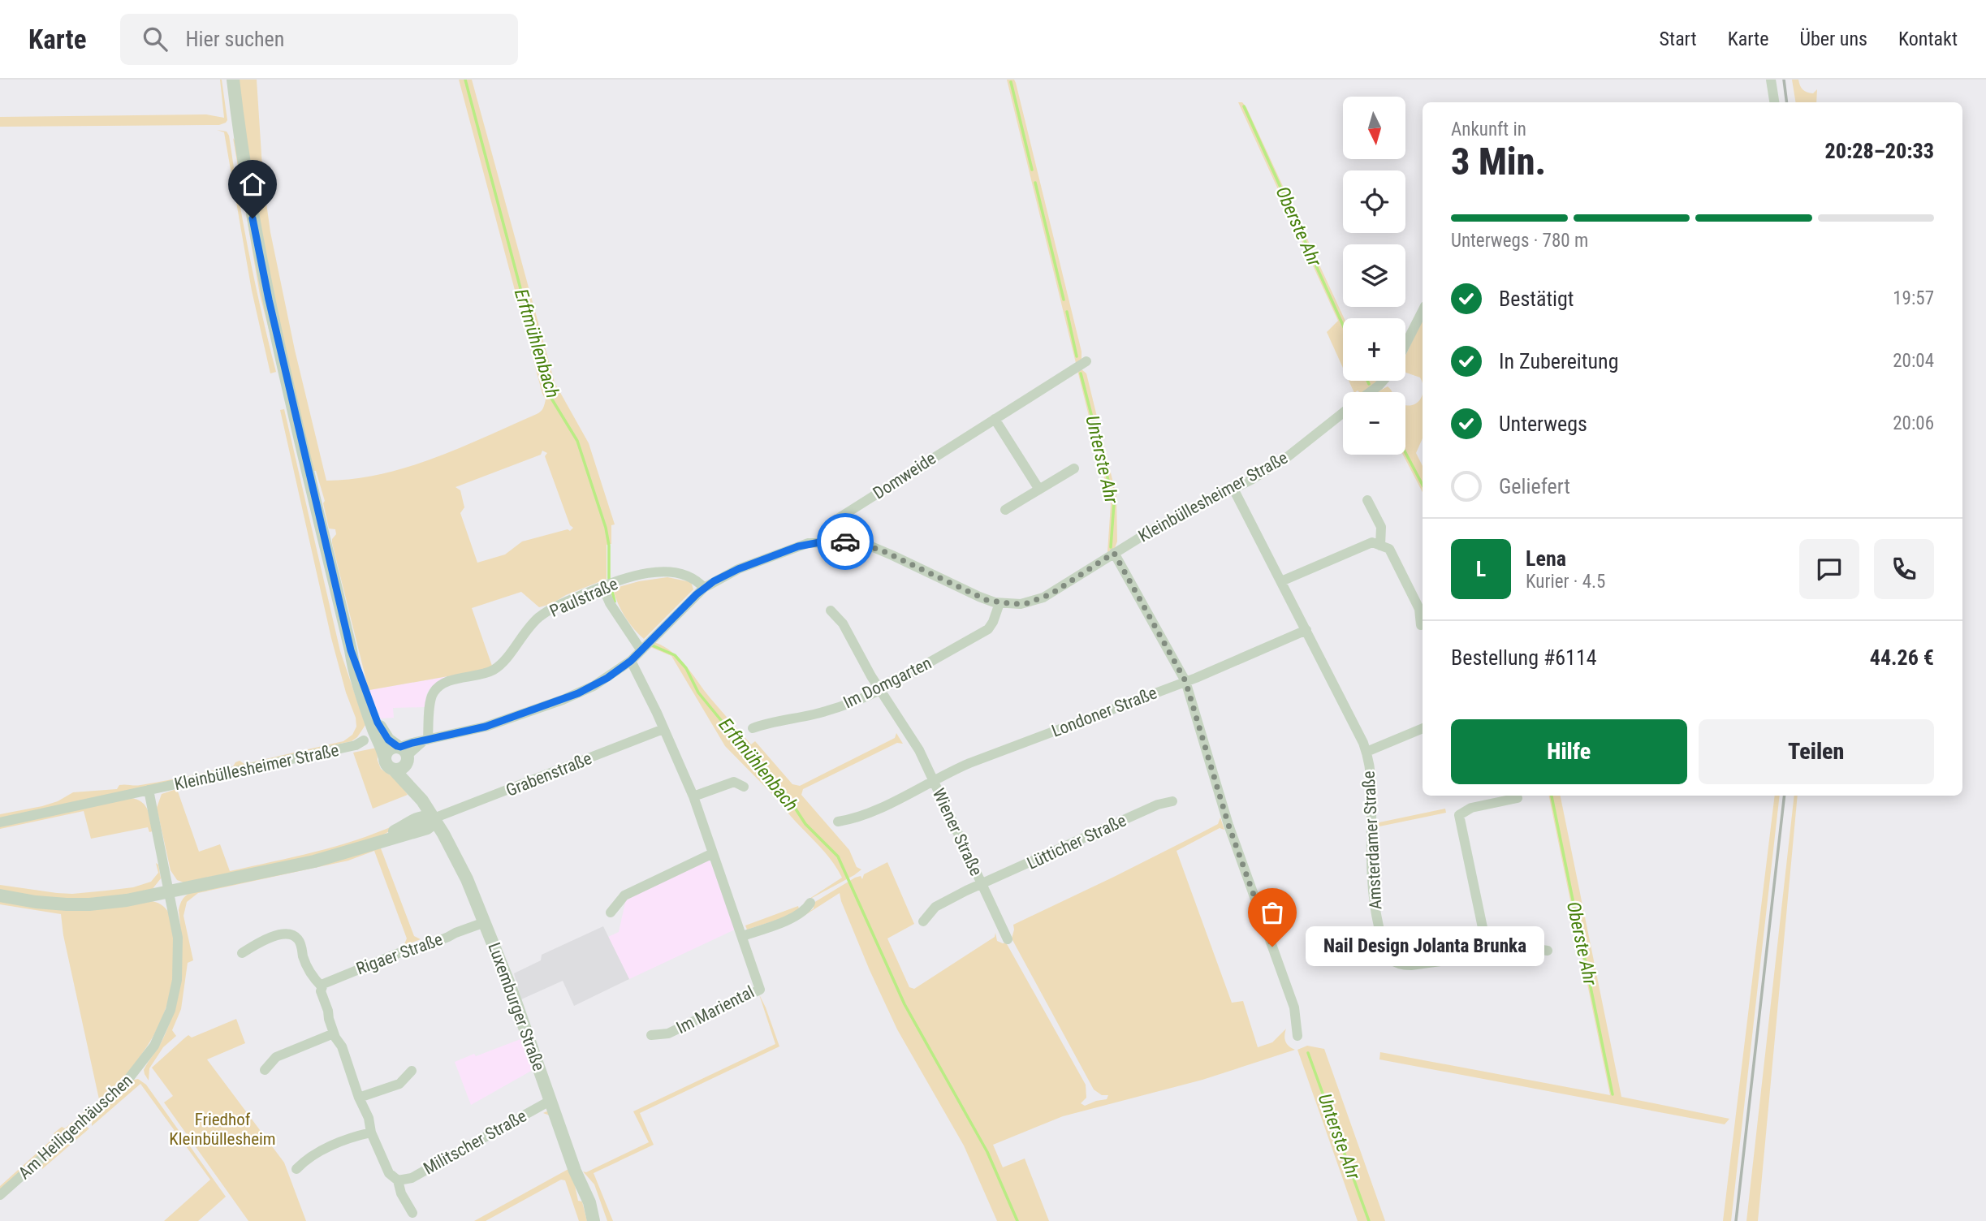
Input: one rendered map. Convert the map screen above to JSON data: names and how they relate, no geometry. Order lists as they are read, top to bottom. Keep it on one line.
{"streets":{"street":["Domweide","Kleinbüllesheimer Straße","Paulstraße","Im Domgarten","Londoner Straße","Grabenstraße","Wiener Straße","Amsterdamer Straße","Lütticher Straße","Rigaer Straße","Luxemburger Straße","Im Mariental","Am Heiligenhäuschen","Militscher Straße"]},"crossings":[["Domweide","Kleinbüllesheimer Straße"],["Kleinbüllesheimer Straße","Paulstraße"],["Kleinbüllesheimer Straße","Im Domgarten"],["Kleinbüllesheimer Straße","Amsterdamer Straße"],["Kleinbüllesheimer Straße","Luxemburger Straße"],["Kleinbüllesheimer Straße","Im Mariental"],["Im Domgarten","Wiener Straße"],["Londoner Straße","Wiener Straße"],["Londoner Straße","Amsterdamer Straße"],["Grabenstraße","Luxemburger Straße"],["Grabenstraße","Im Mariental"],["Wiener Straße","Lütticher Straße"],["Rigaer Straße","Luxemburger Straße"],["Luxemburger Straße","Militscher Straße"]],"water":["Oberste Ahr","Erftmühlenbach","Unterste Ahr"],"parks":["Friedhof Kleinbüllesheim"],"places":["Nail Design Jolanta Brunka"],"north":"bottom","page":{"header":"Karte","search":"Hier suchen","nav":["Start","Karte","Über uns","Kontakt"],"map_buttons":["+","−"],"heading":["3 Min.","Ankunft in","20:28–20:33"],"panel":["Lena","Kurier · 4.5","Bestellung #6114","44.26 €"],"bar":"Unterwegs · 780 m","list":[["Bestätigt","19:57"],["In Zubereitung","20:04"],["Unterwegs","20:06"],"Geliefert"],"round":"L","buttons":["Hilfe","Teilen"],"bubble":"Nail Design Jolanta Brunka"}}
